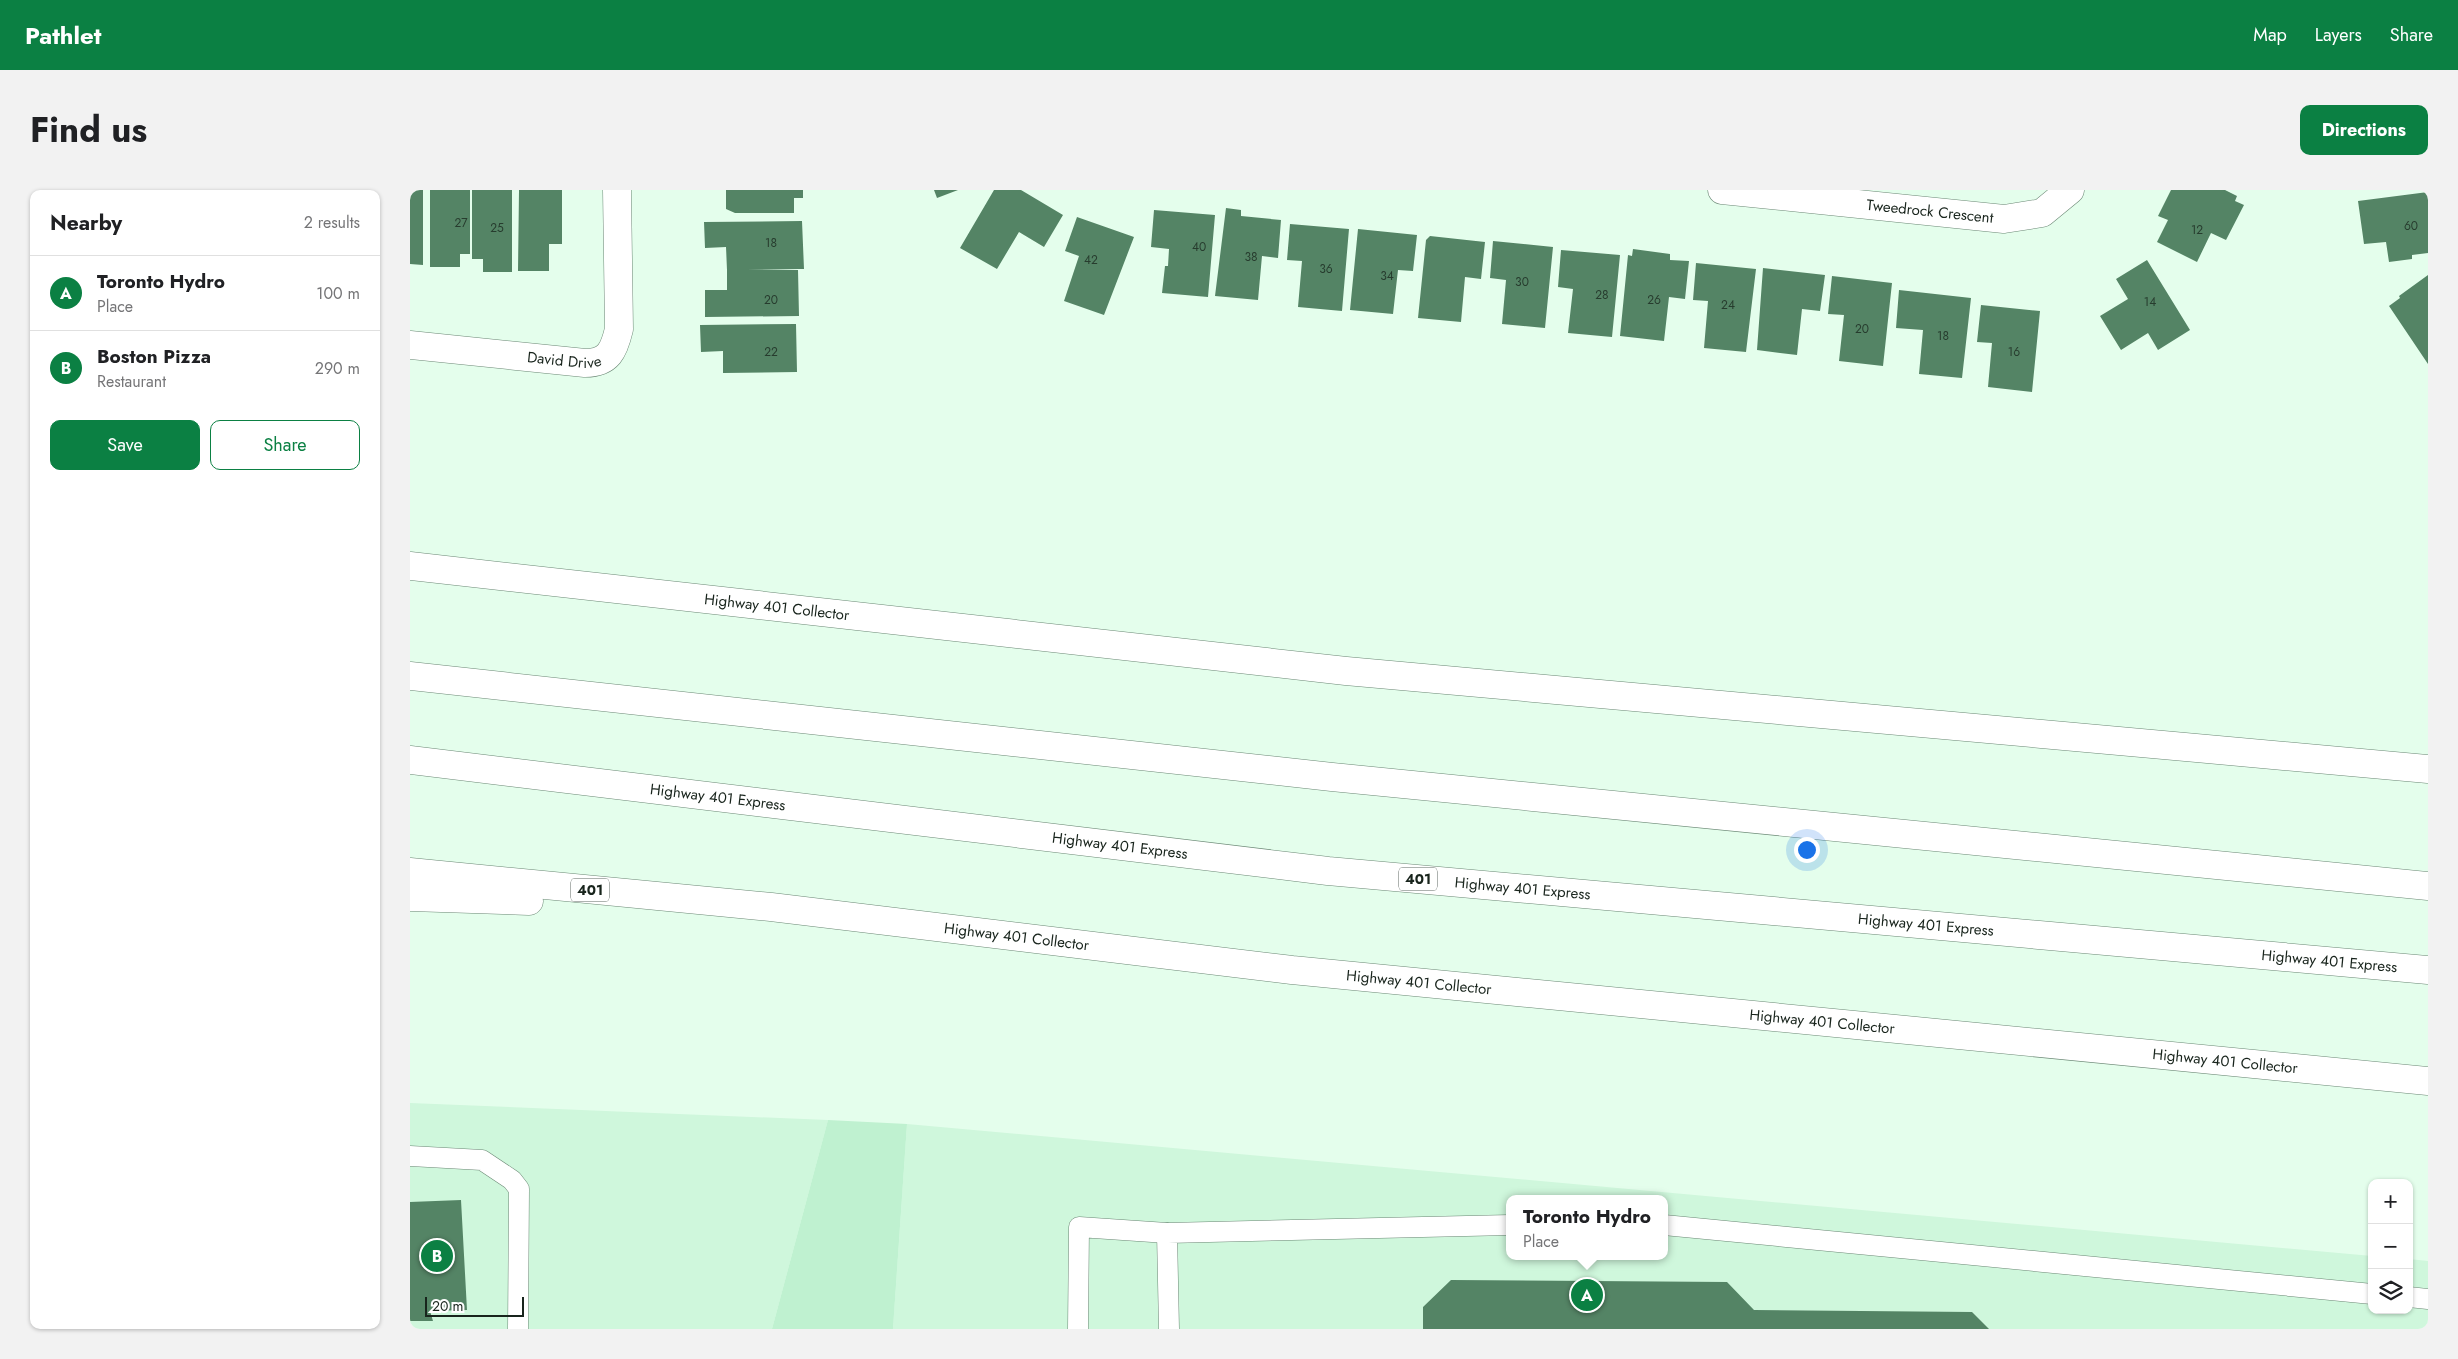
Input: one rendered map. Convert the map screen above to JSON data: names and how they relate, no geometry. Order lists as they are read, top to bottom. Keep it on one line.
{"streets":{"main road":["Tweedrock Crescent","David Drive","Highway 401 Collector","Highway 401 Express","401"]},"house_numbers":["27","60","25","12","18","40","38","42","36","34","30","28","20","26","14","24","20","18","22","16"],"scale_bar":"20 m","page":{"header":"Pathlet","nav":["Map","Layers","Share"],"title":"Find us","buttons":["Directions",["Save","Share"]],"heading":["Nearby","2 results"],"list":[{"mark":"A","name":"Toronto Hydro","note":"Place","value":"100 m"},{"mark":"B","name":"Boston Pizza","note":"Restaurant","value":"290 m"}],"map_buttons":["+","−"],"popup":["Toronto Hydro","Place"],"pins":["B","A"],"scale":"20 m"}}
